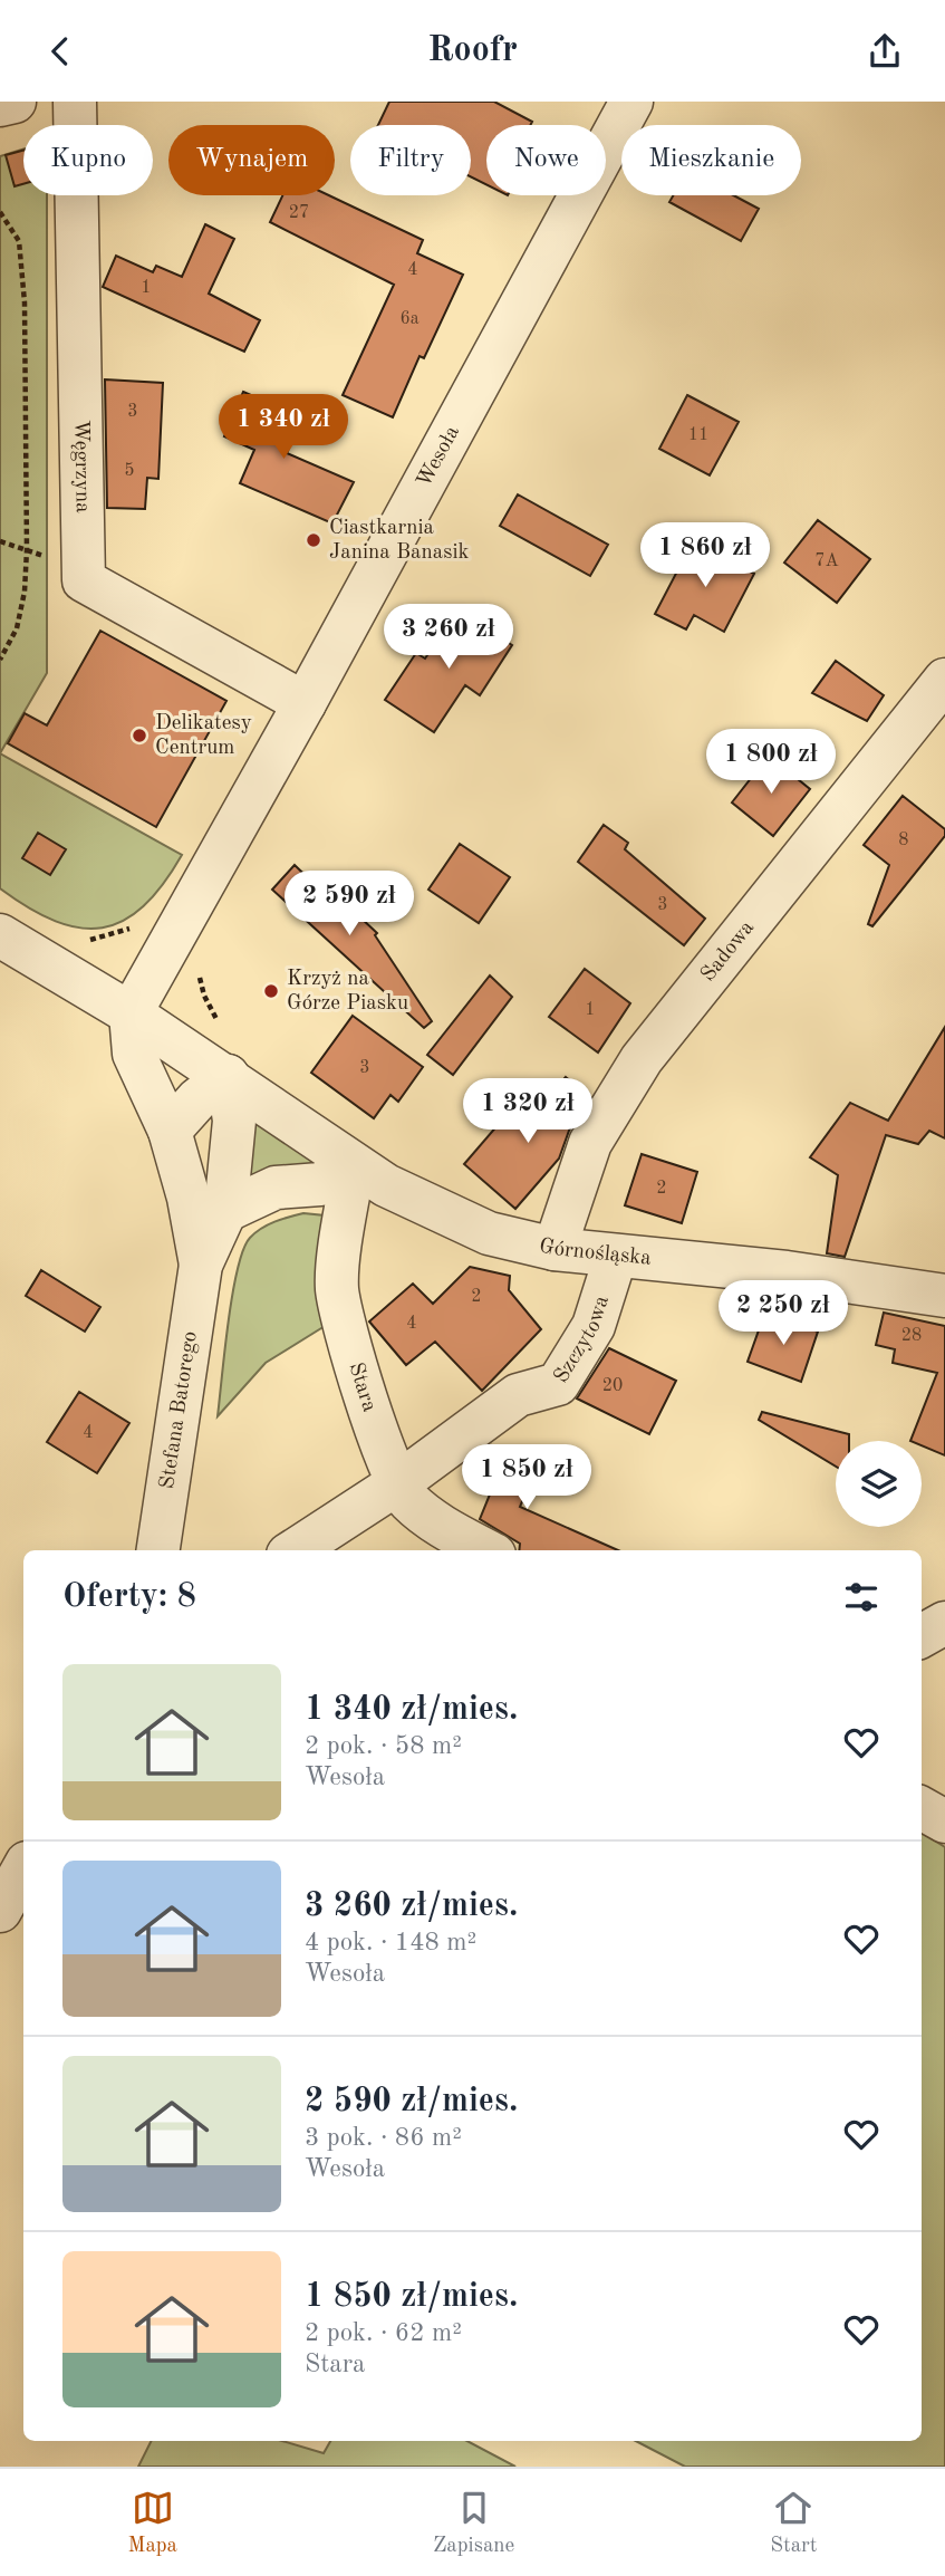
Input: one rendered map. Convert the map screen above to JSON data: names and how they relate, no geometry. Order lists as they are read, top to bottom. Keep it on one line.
{"streets":{"street":["Wesoła","Węgrzyna","Sadowa","Górnośląska","Szczytowa","Stara","Stefana Batorego"]},"crossings":[["Wesoła","Węgrzyna"],["Wesoła","Górnośląska"],["Wesoła","Stefana Batorego"],["Sadowa","Górnośląska"],["Górnośląska","Szczytowa"],["Górnośląska","Stara"],["Górnośląska","Stefana Batorego"],["Szczytowa","Stara"]],"places":["Ciastkarnia Janina Banasik","Delikatesy Centrum","Krzyż na Górze Piasku"],"house_numbers":["27","4","1","6a","3","11","5","7A","8","3","1","3","2","2","4","28","20","4"],"page":{"header":"Roofr","chip":["Kupno","Wynajem","Filtry","Nowe","Mieszkanie"],"price":["1 340 zł","1 860 zł","3 260 zł","1 800 zł","2 590 zł","1 320 zł","2 250 zł","1 850 zł"],"heading":"Oferty: 8","list":[{"name":"1 340 zł/mies.","note":"2 pok. · 58 m² · Wesoła"},{"name":"3 260 zł/mies.","note":"4 pok. · 148 m² · Wesoła"},{"name":"2 590 zł/mies.","note":"3 pok. · 86 m² · Wesoła"},{"name":"1 850 zł/mies.","note":"2 pok. · 62 m² · Stara"}],"tabs":["Mapa","Zapisane","Start"]}}
